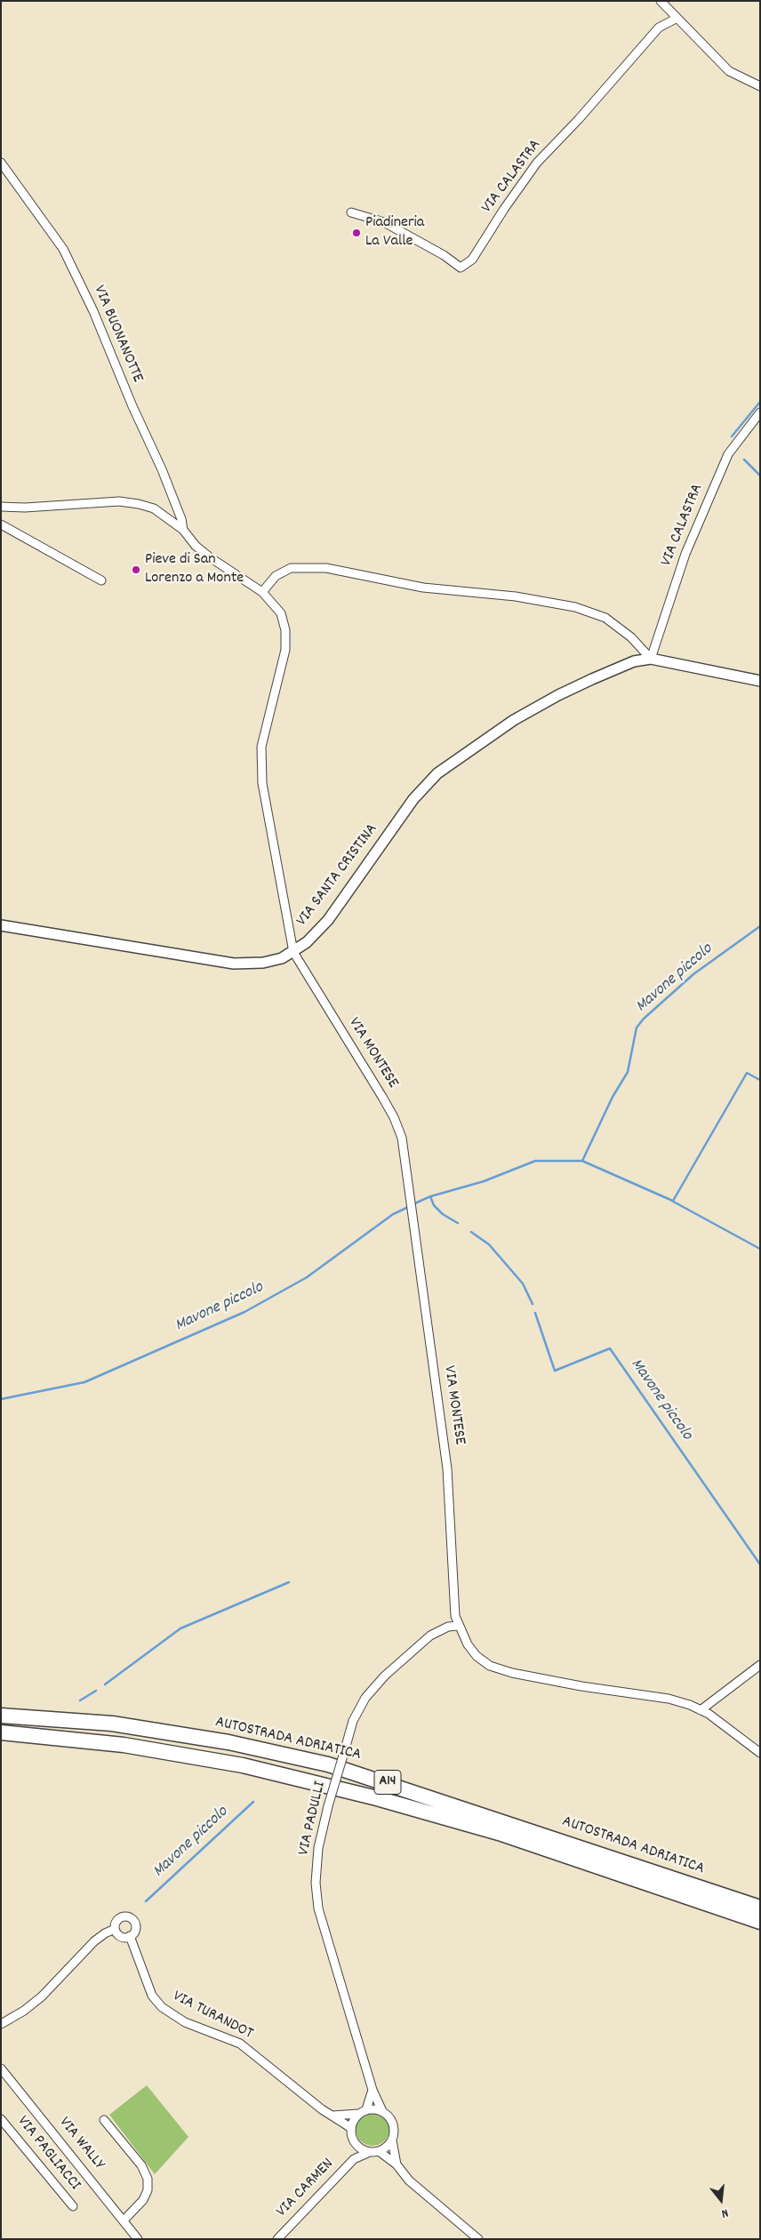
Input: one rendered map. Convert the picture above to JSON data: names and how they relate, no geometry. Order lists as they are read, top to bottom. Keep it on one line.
{"streets":{"highway":["AUTOSTRADA ADRIATICA","A14"],"street":["VIA CALASTRA","VIA BUONANOTTE","VIA SANTA CRISTINA","VIA MONTESE","VIA PADULLI","VIA TURANDOT","VIA WALLY","VIA PAGLIACCI","VIA CARMEN"]},"crossings":[["VIA CALASTRA","VIA SANTA CRISTINA"],["VIA SANTA CRISTINA","VIA MONTESE"],["VIA MONTESE","VIA PADULLI"],["VIA PADULLI","VIA TURANDOT"],["VIA PADULLI","VIA CARMEN"],["VIA TURANDOT","VIA CARMEN"]],"water":["Mavone piccolo"],"places":["Piadineria La Valle","Pieve di San Lorenzo a Monte"],"north":"bottom"}
